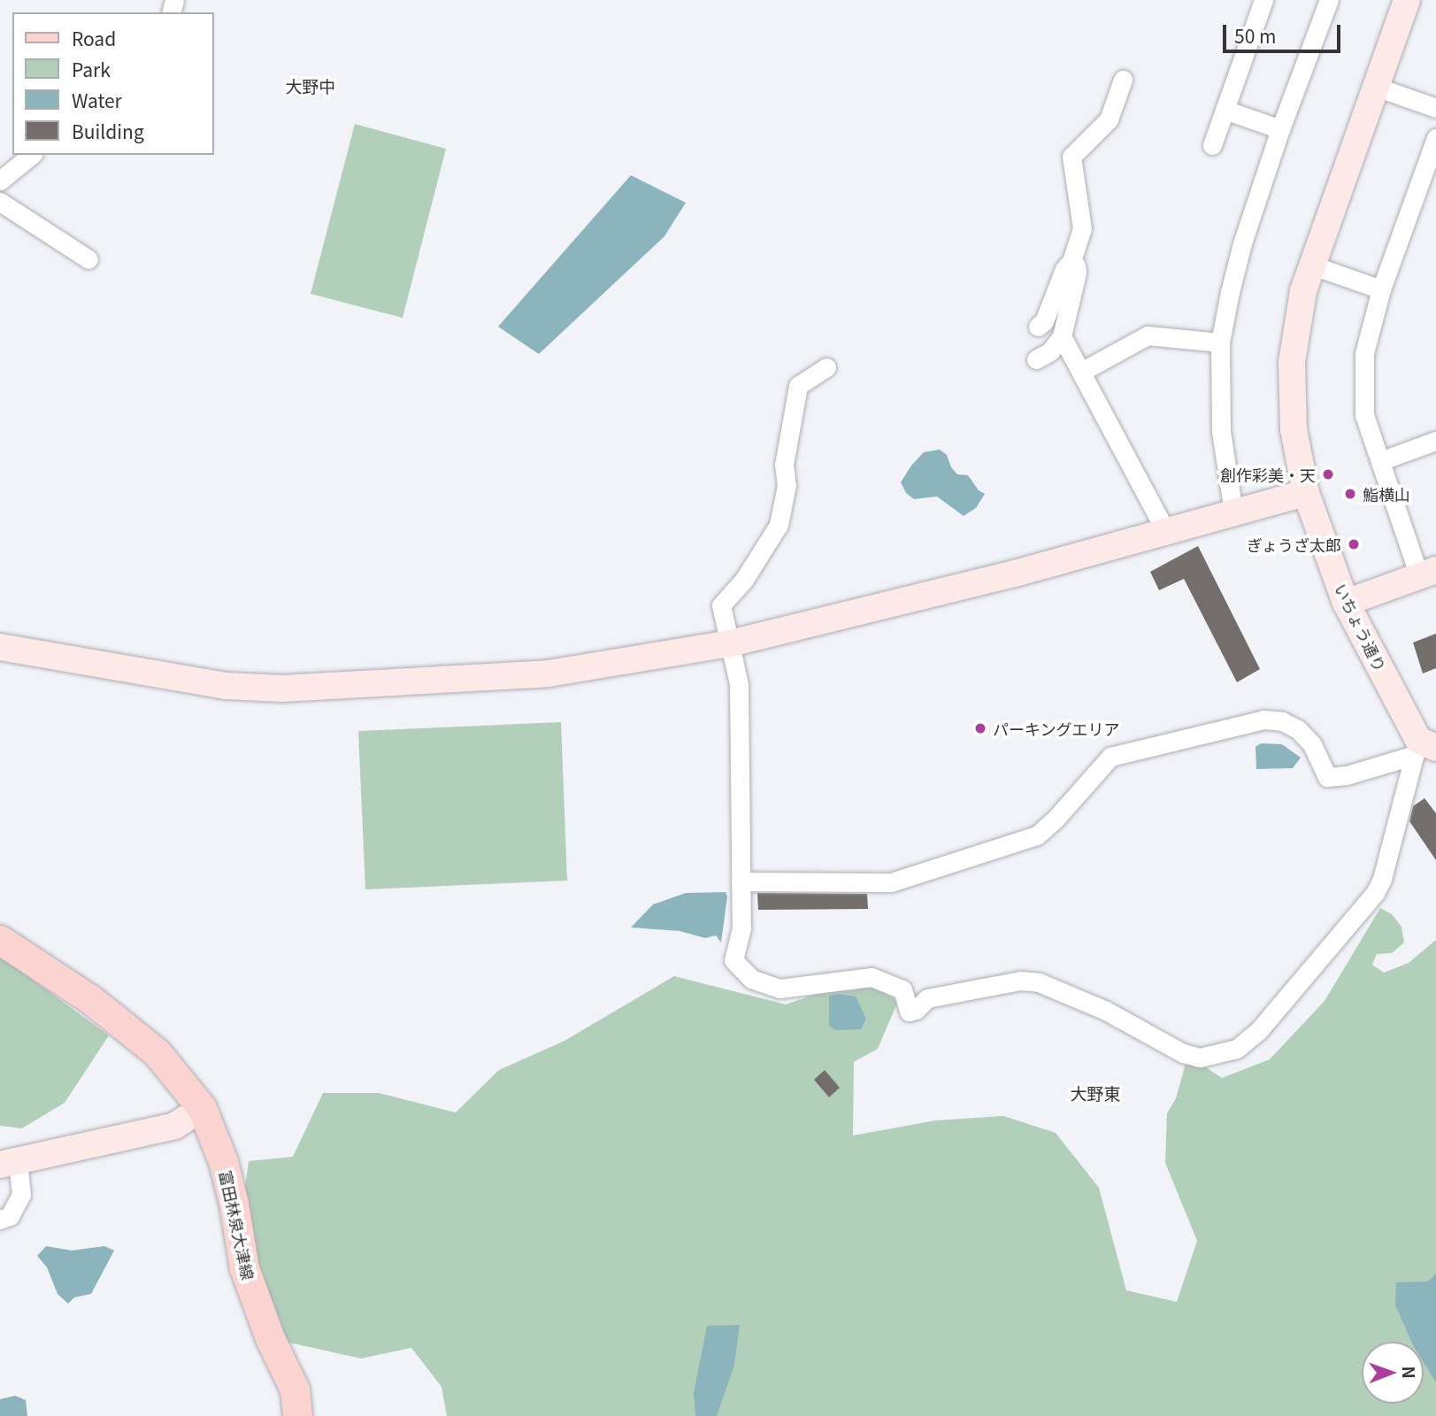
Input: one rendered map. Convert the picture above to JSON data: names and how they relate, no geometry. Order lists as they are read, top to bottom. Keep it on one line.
{"streets":{"main road":["富田林泉大津線"],"street":["いちょう通り"]},"districts":["大野中","大野東"],"places":["創作彩美・天","鮨横山","ぎょうざ太郎","パーキングエリア"],"legend":["Road","Park","Water","Building"],"scale_bar":"50 m","north":"right"}
